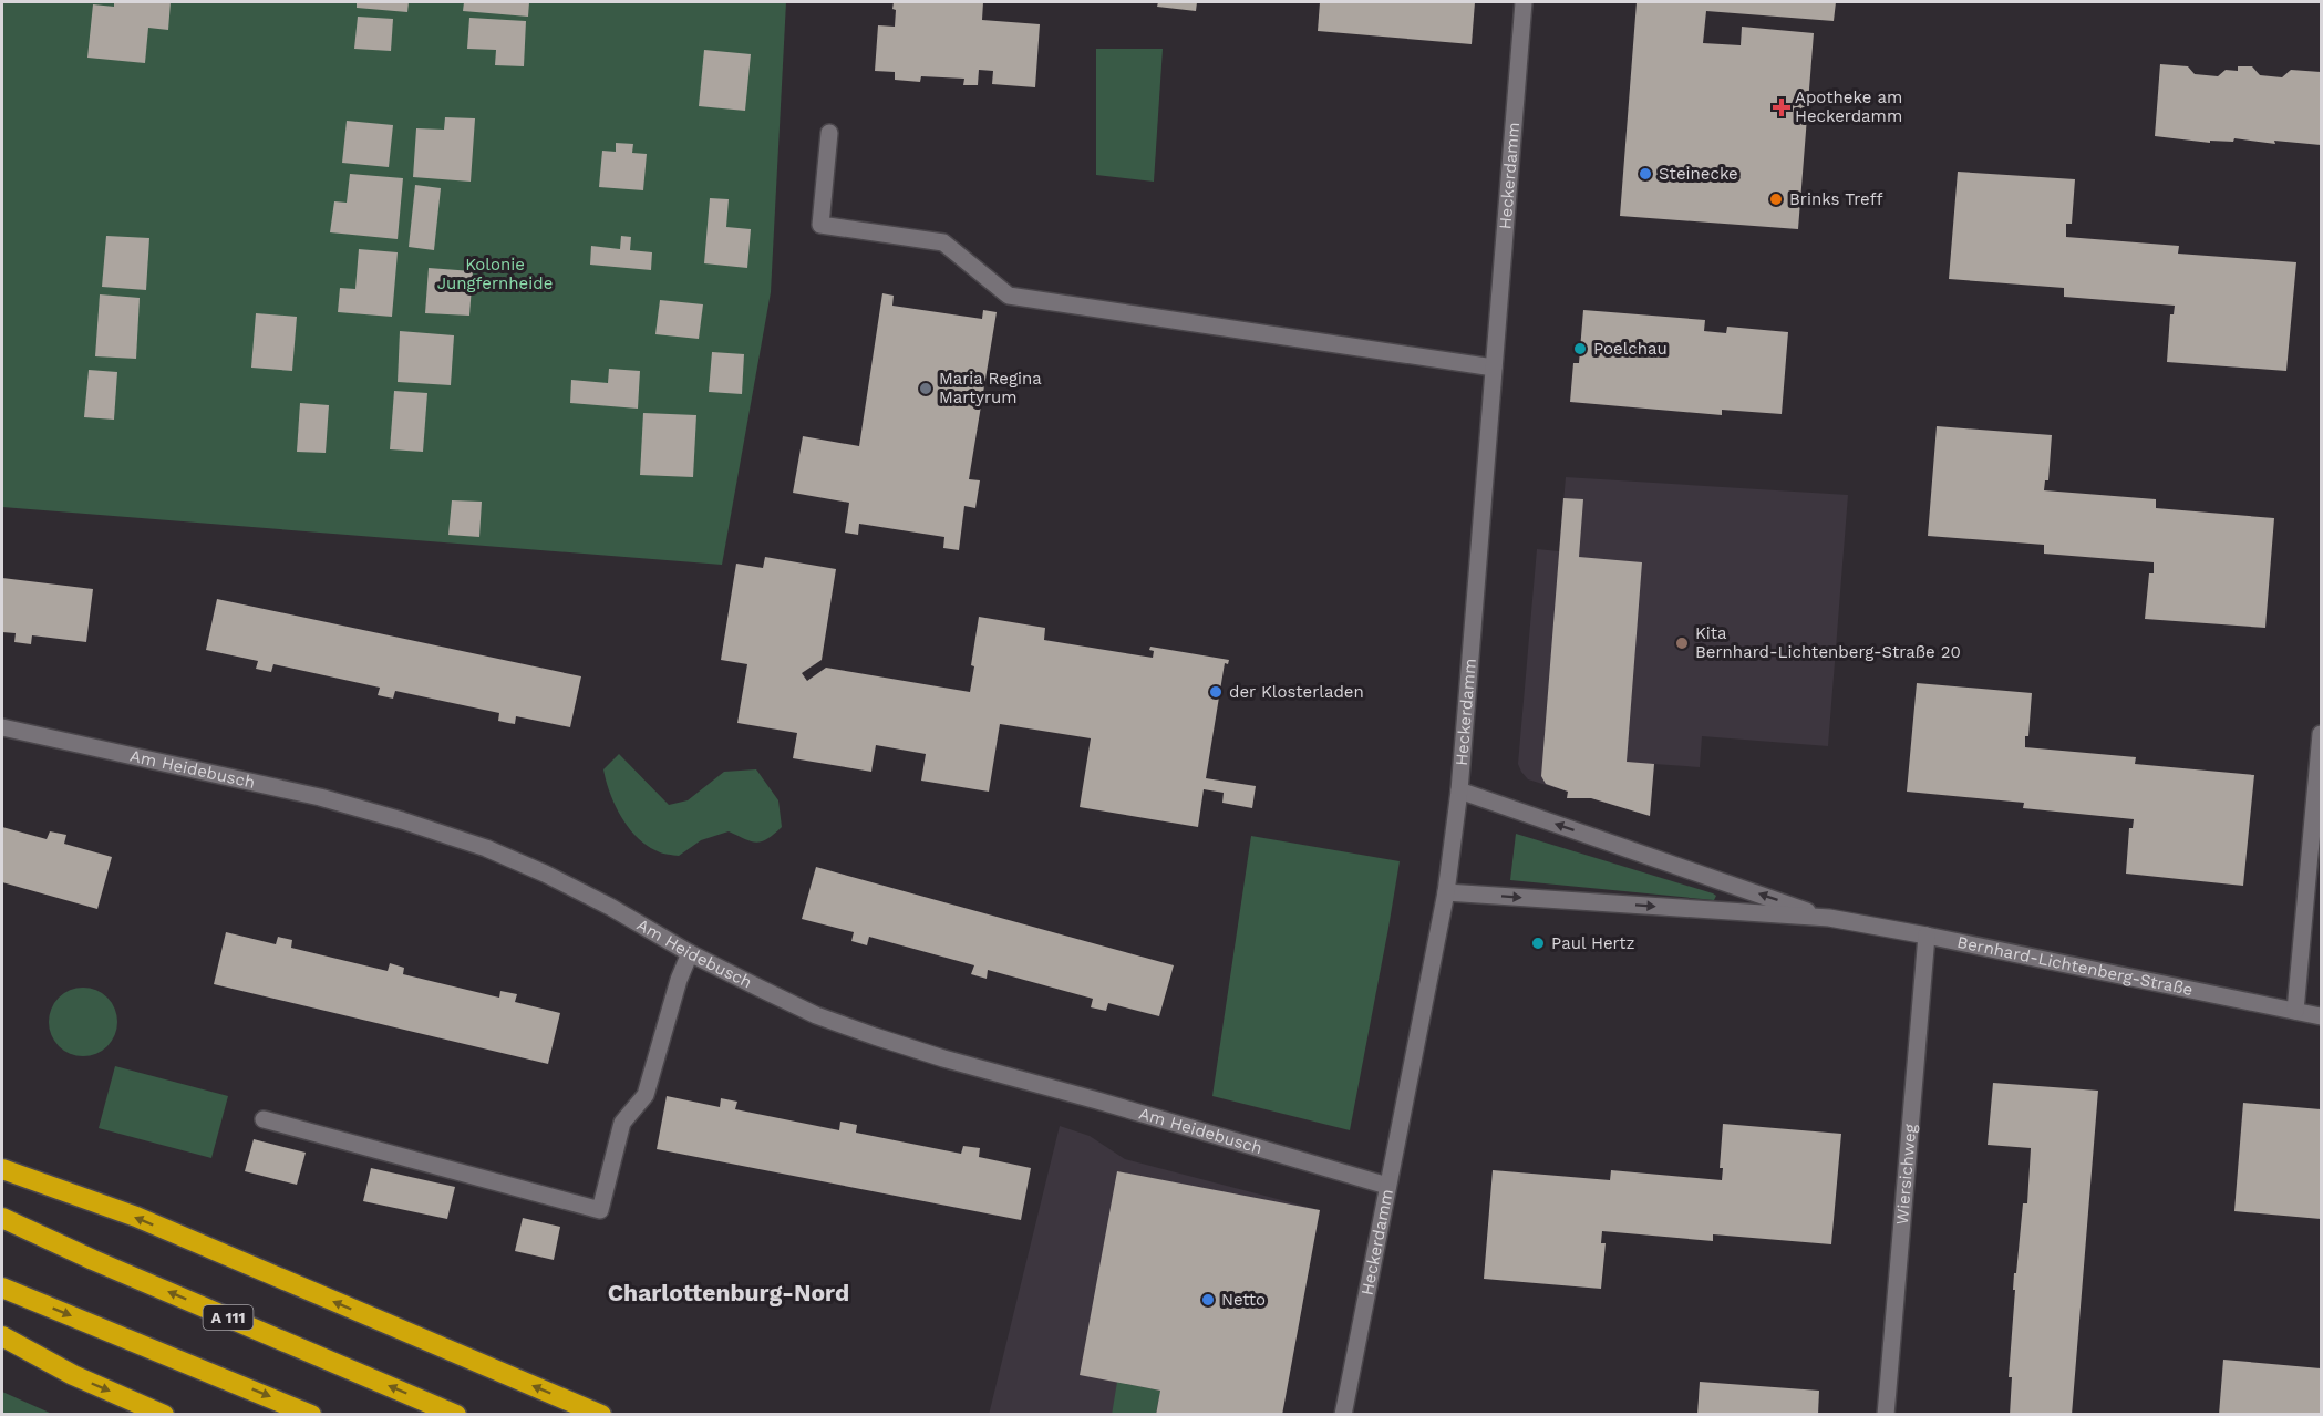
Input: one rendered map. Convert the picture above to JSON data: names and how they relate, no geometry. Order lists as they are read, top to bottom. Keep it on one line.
{"streets":{"highway":["A 111"],"street":["Heckerdamm","Am Heidebusch","Bernhard-Lichtenberg-Straße","Wiersichweg"]},"crossings":[["Heckerdamm","Am Heidebusch"],["Heckerdamm","Bernhard-Lichtenberg-Straße"],["Bernhard-Lichtenberg-Straße","Wiersichweg"]],"districts":["Charlottenburg-Nord"],"parks":["Kolonie Jungfernheide"],"places":{"health":["Apotheke am Heckerdamm"],"other":["Steinecke","Brinks Treff","Poelchau","Maria Regina Martyrum","Kita Bernhard-Lichtenberg-Straße 20","der Klosterladen","Paul Hertz","Netto"]}}
